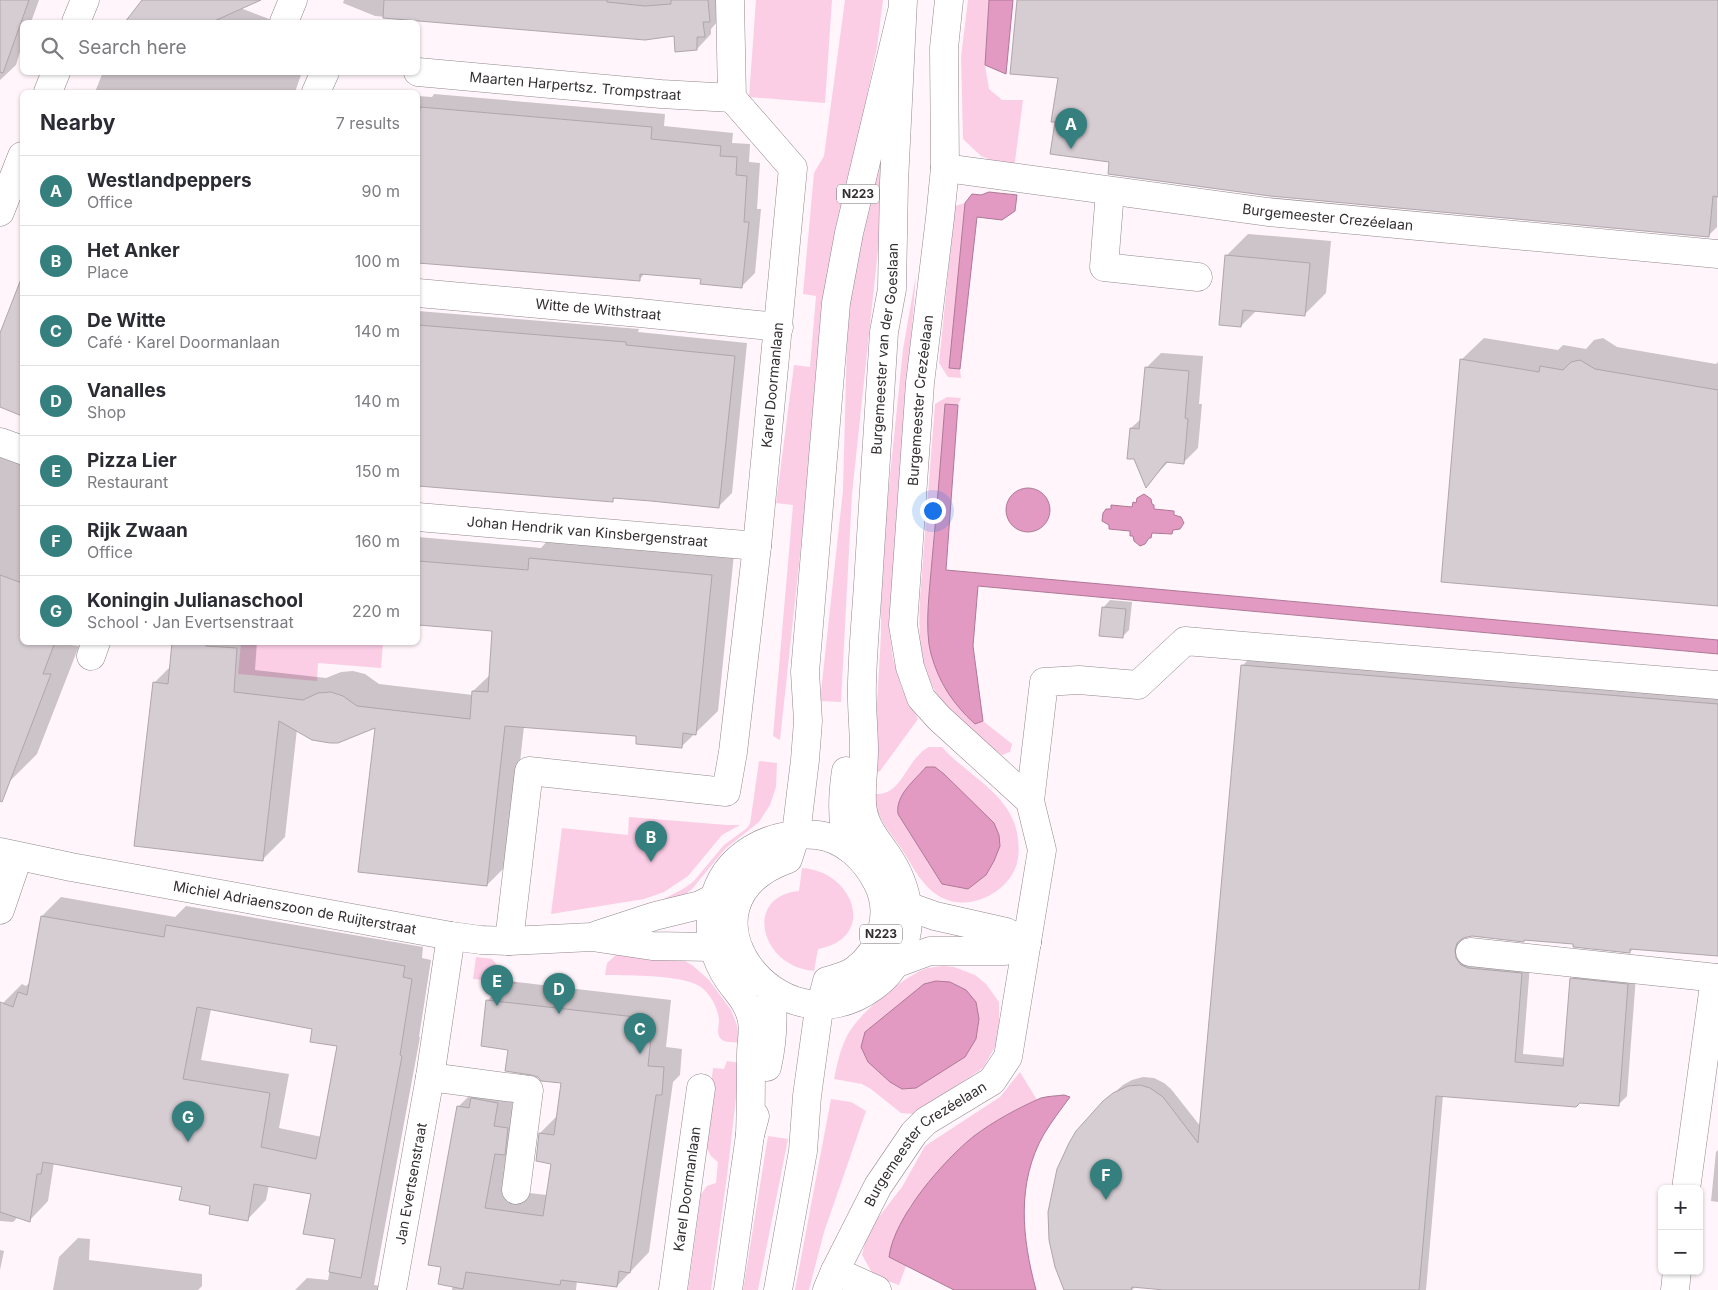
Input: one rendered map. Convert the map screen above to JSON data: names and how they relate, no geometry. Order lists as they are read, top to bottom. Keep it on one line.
{"streets":{"street":["Maarten Harpertsz. Trompstraat","N223","Burgemeester Crezéelaan","Witte de Withstraat","Burgemeester van der Goeslaan","Karel Doormanlaan","Johan Hendrik van Kinsbergenstraat","Michiel Adriaenszoon de Ruijterstraat","Jan Evertsenstraat"]},"crossings":[["Maarten Harpertsz. Trompstraat","Karel Doormanlaan"],["N223","Burgemeester van der Goeslaan"],["N223","Michiel Adriaenszoon de Ruijterstraat"],["Witte de Withstraat","Karel Doormanlaan"],["Karel Doormanlaan","Johan Hendrik van Kinsbergenstraat"],["Karel Doormanlaan","Michiel Adriaenszoon de Ruijterstraat"],["Michiel Adriaenszoon de Ruijterstraat","Jan Evertsenstraat"]],"page":{"search":"Search here","heading":["Nearby","7 results"],"pins":["A","B","E","D","C","G","F"],"list":[{"mark":"A","name":"Westlandpeppers","note":"Office","value":"90 m"},{"mark":"B","name":"Het Anker","note":"Place","value":"100 m"},{"mark":"C","name":"De Witte","note":"Café · Karel Doormanlaan","value":"140 m"},{"mark":"D","name":"Vanalles","note":"Shop","value":"140 m"},{"mark":"E","name":"Pizza Lier","note":"Restaurant","value":"150 m"},{"mark":"F","name":"Rijk Zwaan","note":"Office","value":"160 m"},{"mark":"G","name":"Koningin Julianaschool","note":"School · Jan Evertsenstraat","value":"220 m"}],"map_buttons":["+","−"]}}
